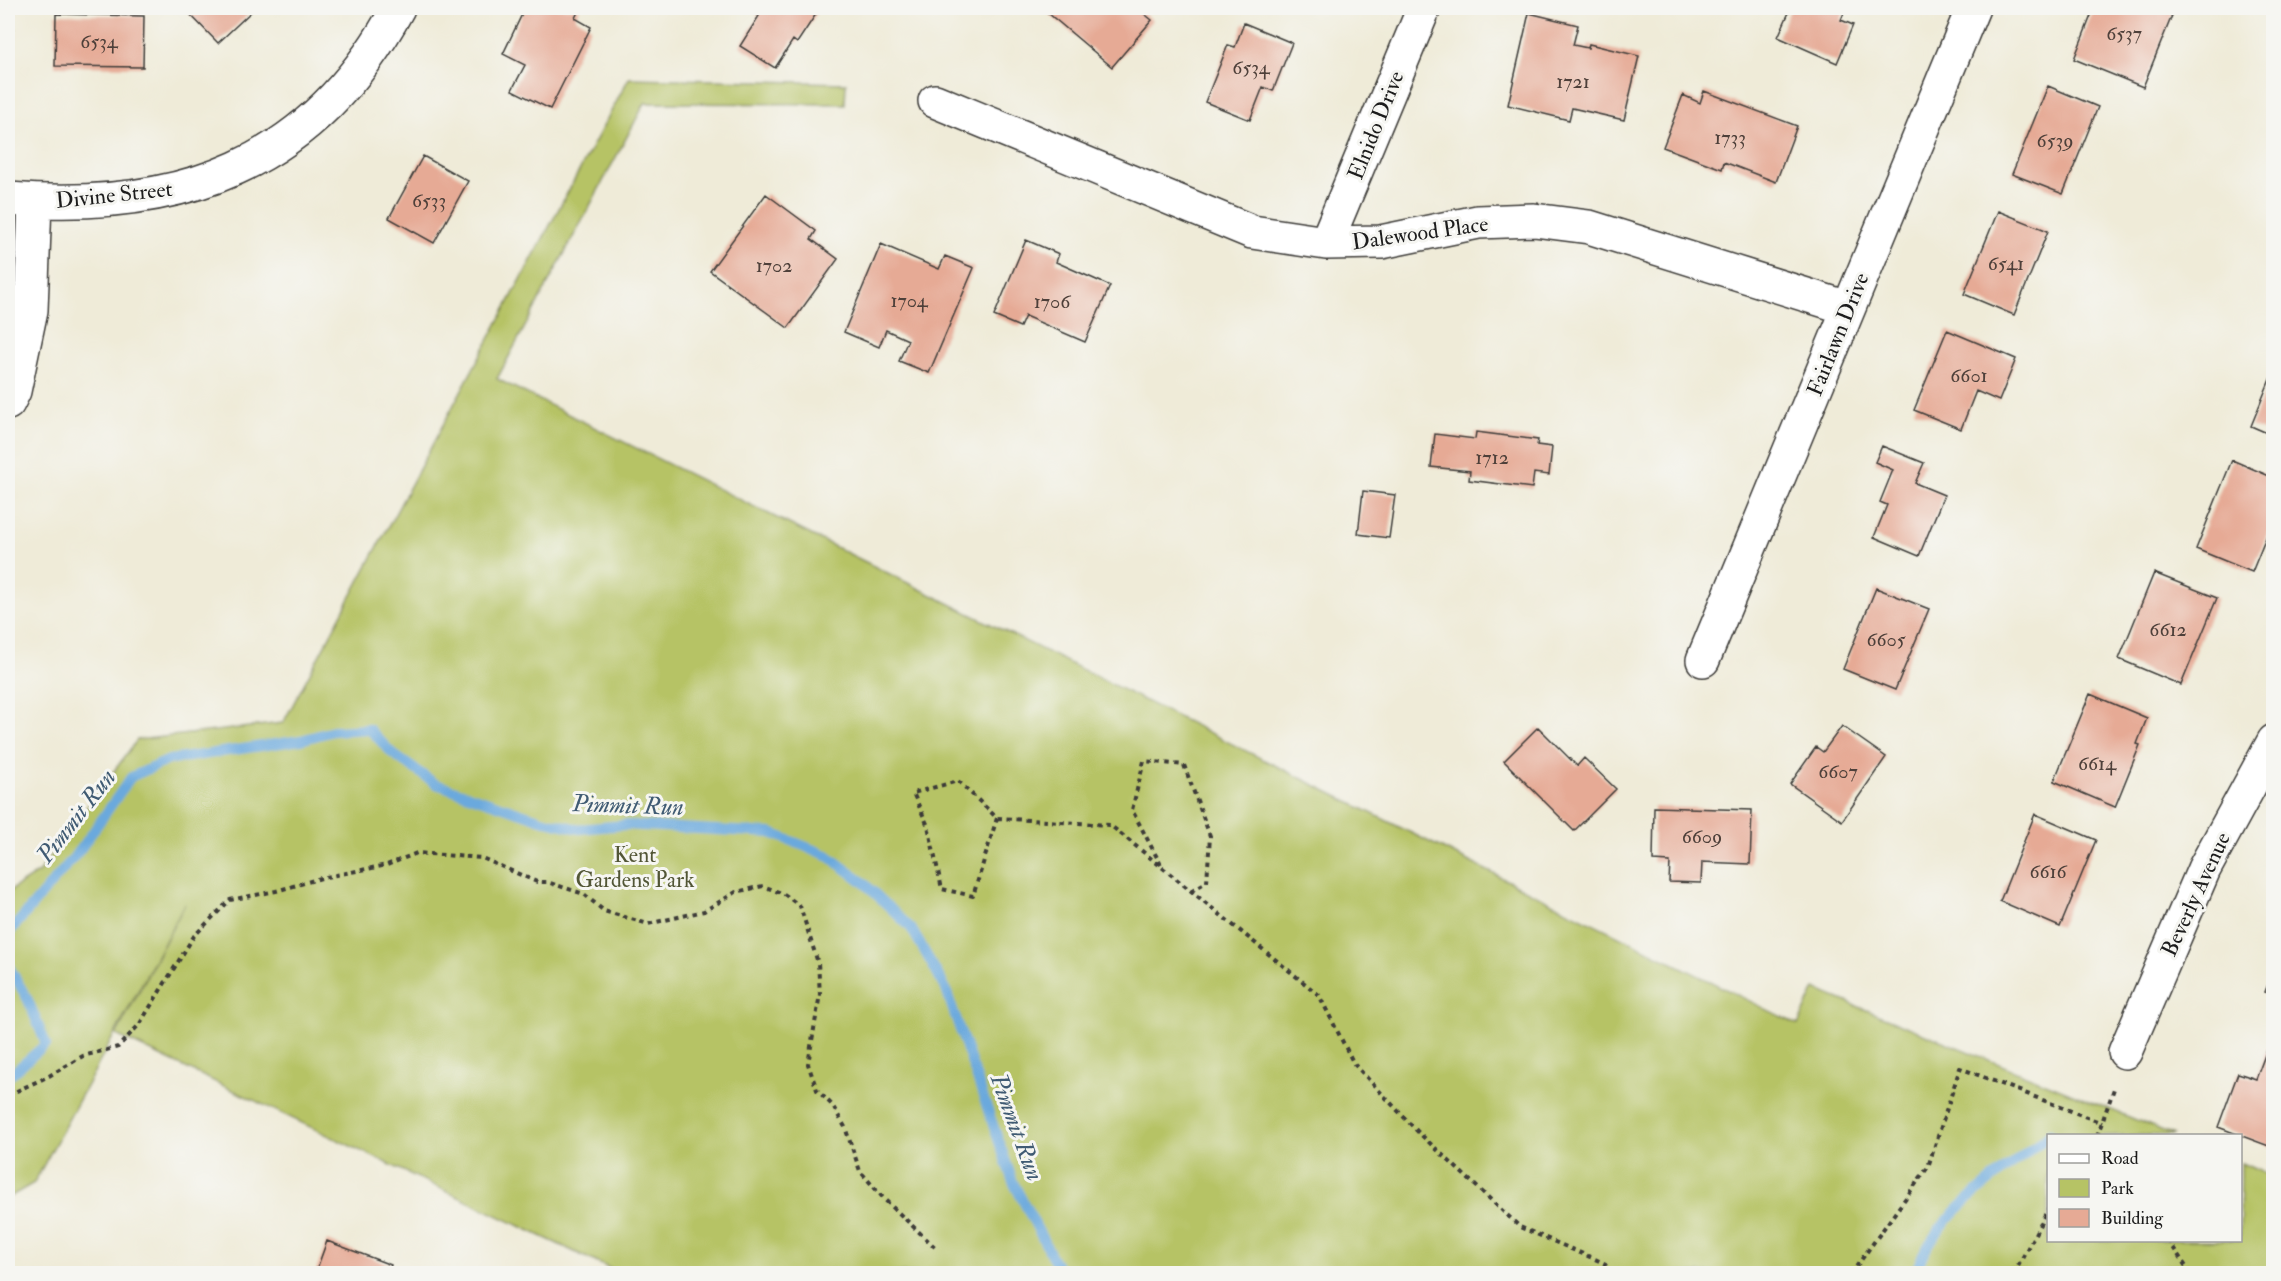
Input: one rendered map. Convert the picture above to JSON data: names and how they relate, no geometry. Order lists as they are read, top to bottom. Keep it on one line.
{"streets":{"street":["Elnido Drive","Divine Street","Dalewood Place","Fairlawn Drive","Beverly Avenue"]},"crossings":[["Elnido Drive","Dalewood Place"],["Dalewood Place","Fairlawn Drive"]],"water":["Pimmit Run"],"parks":["Kent Gardens Park"],"house_numbers":["6537","6534","6534","1721","1733","6539","6533","6541","1702","1704","1706","6601","1712","6612","6605","6614","6607","6609","6616"],"legend":["Road","Park","Building"]}
